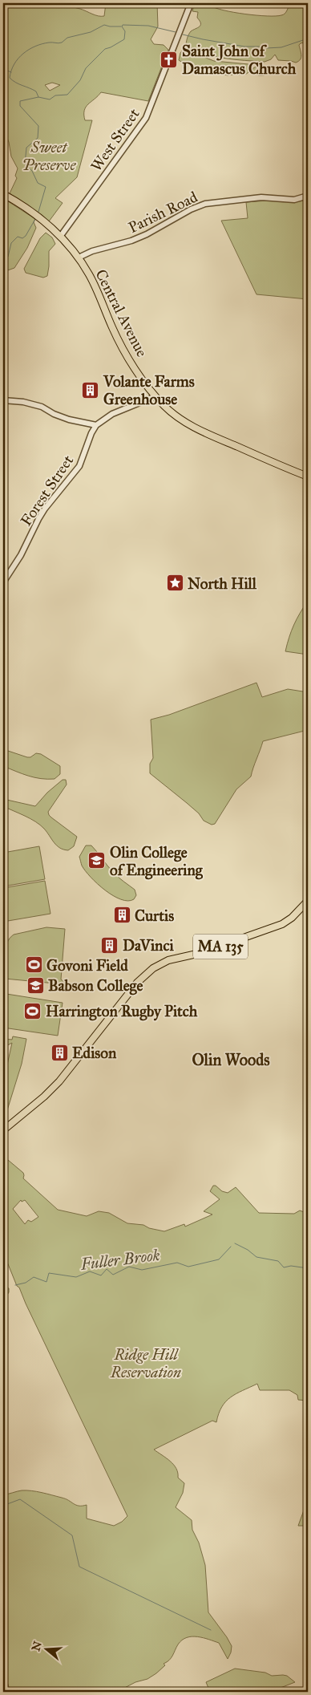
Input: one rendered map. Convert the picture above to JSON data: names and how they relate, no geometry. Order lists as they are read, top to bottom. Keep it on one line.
{"streets":{"main road":["Central Avenue","MA 135"],"street":["West Street","Parish Road","Forest Street"]},"crossings":[["West Street","Central Avenue"],["Parish Road","Central Avenue"]],"districts":["Olin Woods"],"water":["Fuller Brook"],"parks":["Sweet Preserve","Ridge Hill Reservation"],"places":{"church":["Saint John of Damascus Church"],"building":["Volante Farms Greenhouse","Curtis","DaVinci","Edison"],"place":["North Hill"],"school or university":["Olin College of Engineering","Babson College"],"sports":["Govoni Field","Harrington Rugby Pitch"]},"north":"left"}
